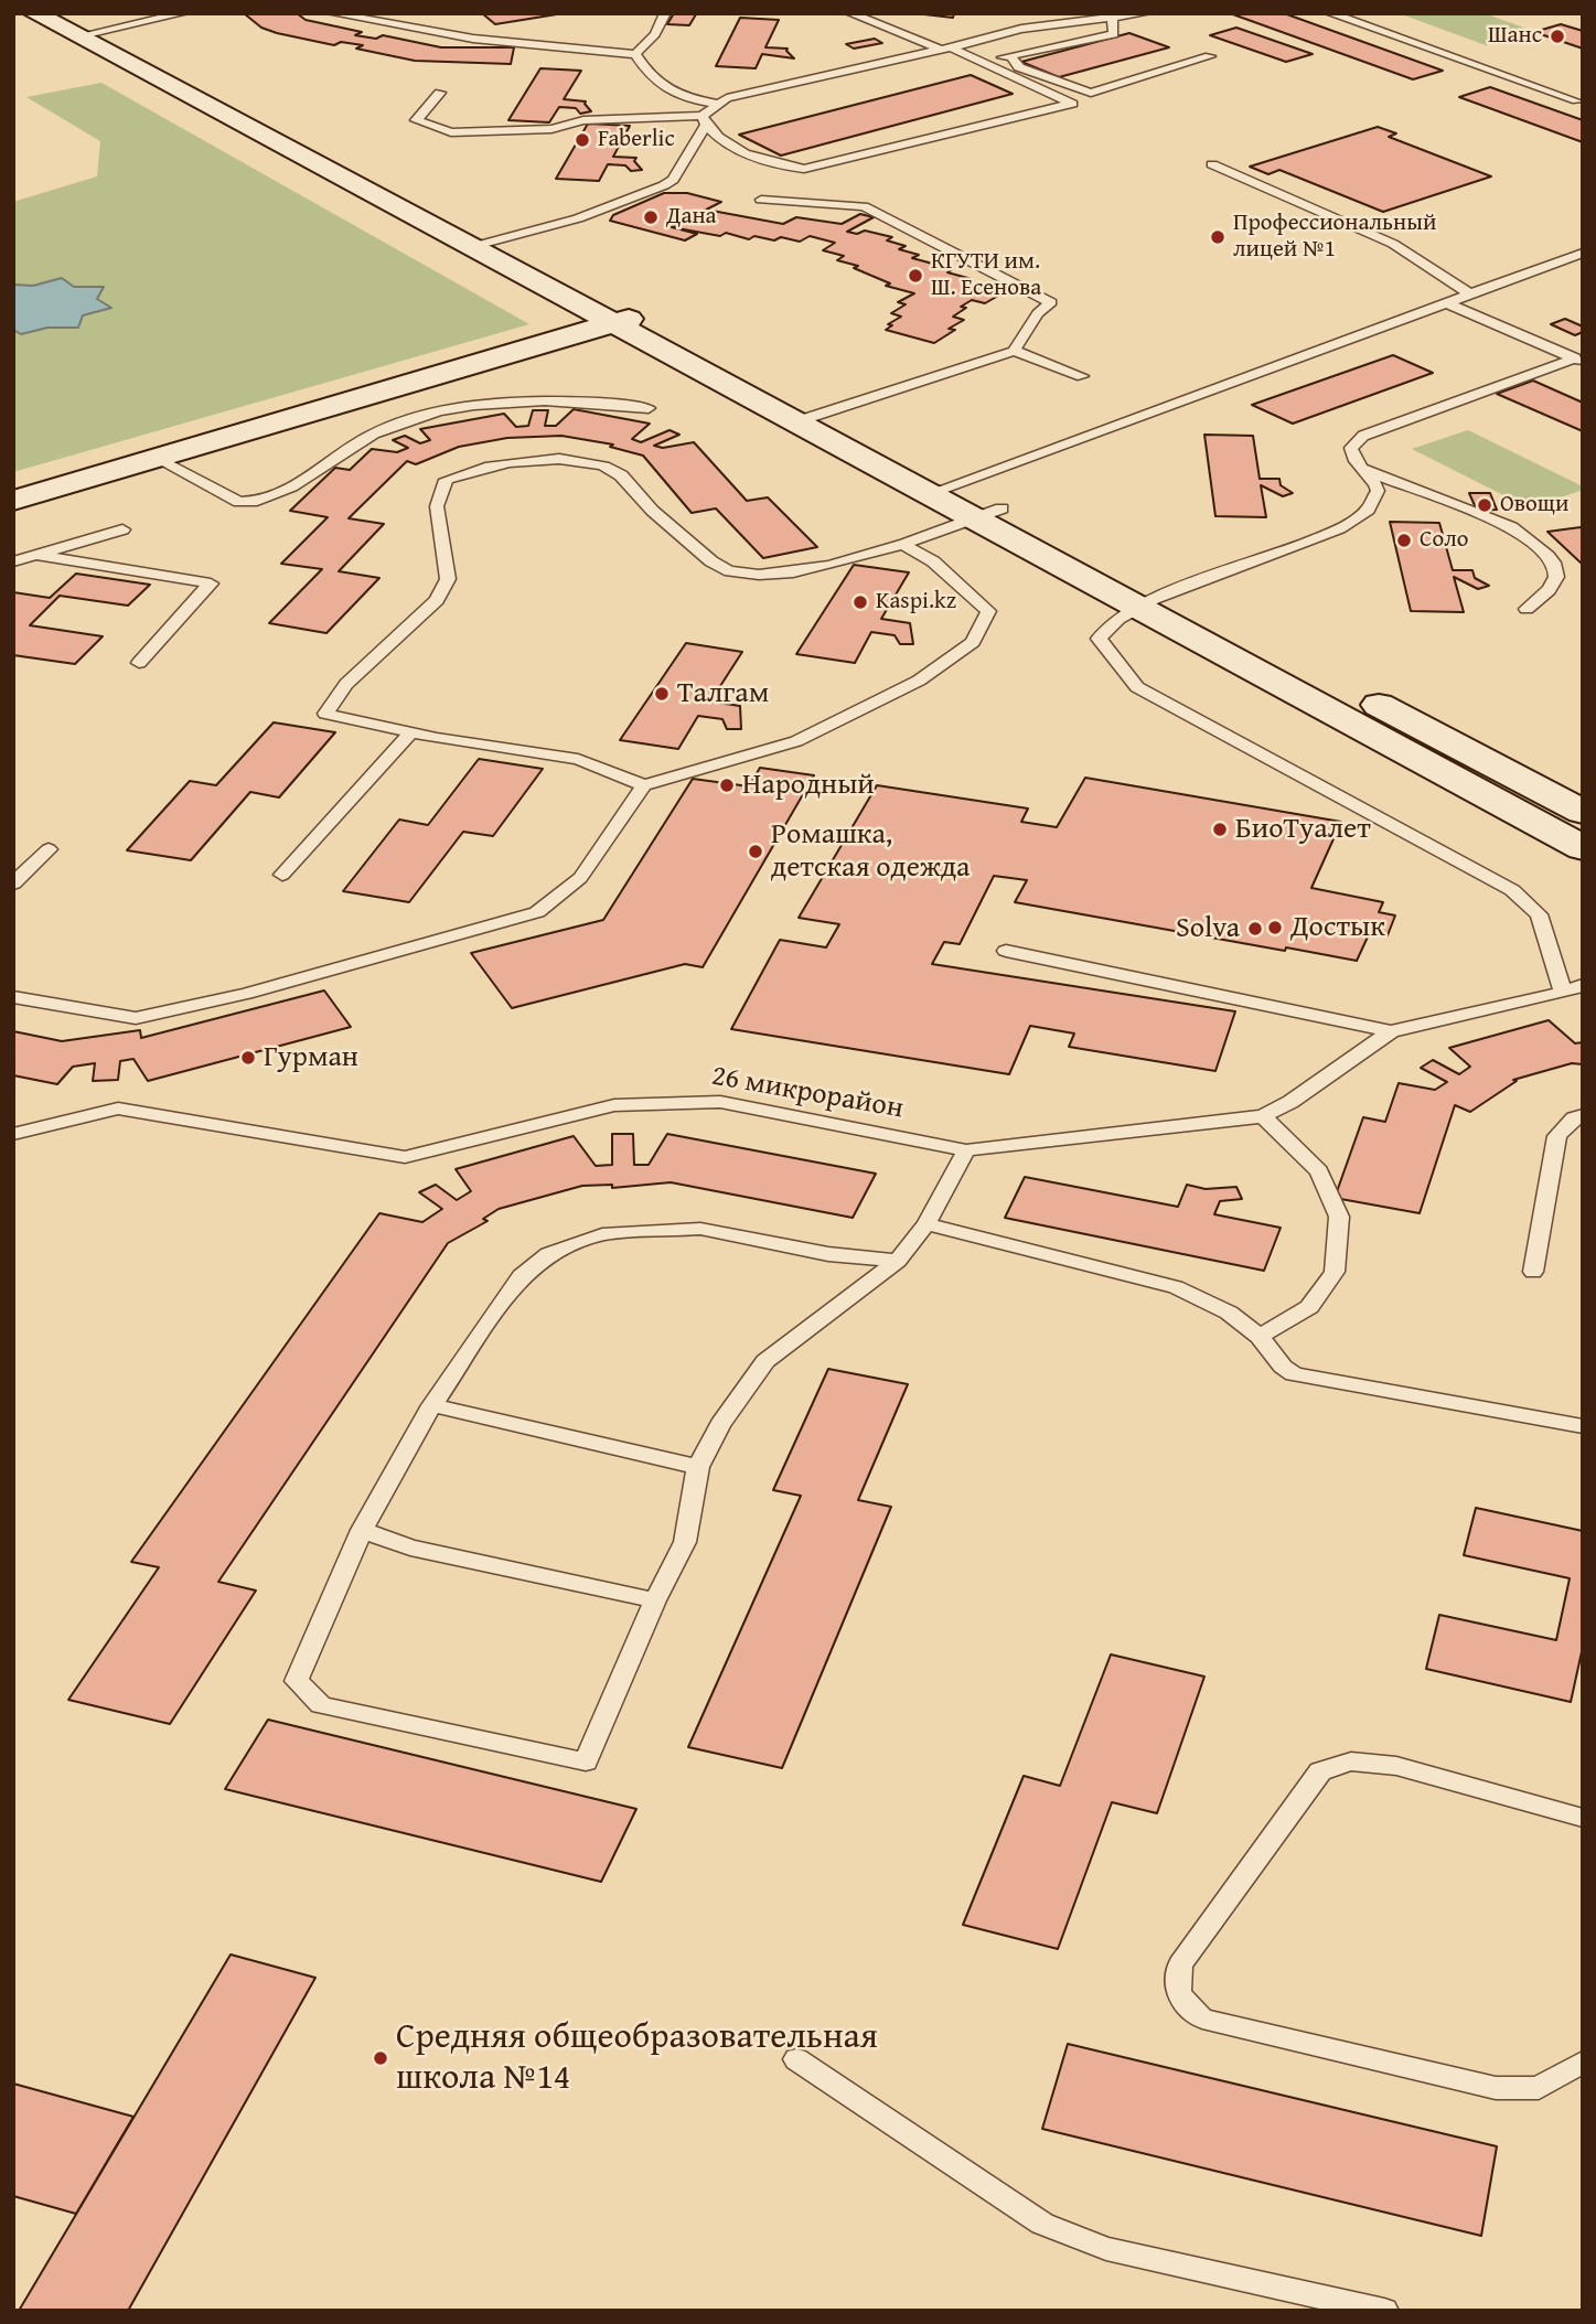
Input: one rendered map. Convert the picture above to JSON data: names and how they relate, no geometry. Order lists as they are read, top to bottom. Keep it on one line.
{"streets":{"lane":["26 микрорайон"]},"places":["Шанс","Faberlic","Дана","Профессиональный лицей №1","КГУТИ им. Ш. Есенова","Овощи","Соло","Kaspi.kz","Талгам","Народный","БиоТуалет","Ромашка, детская одежда","Достык","Solva","Гурман","Cредняя общеобразовательная школа №14"]}
